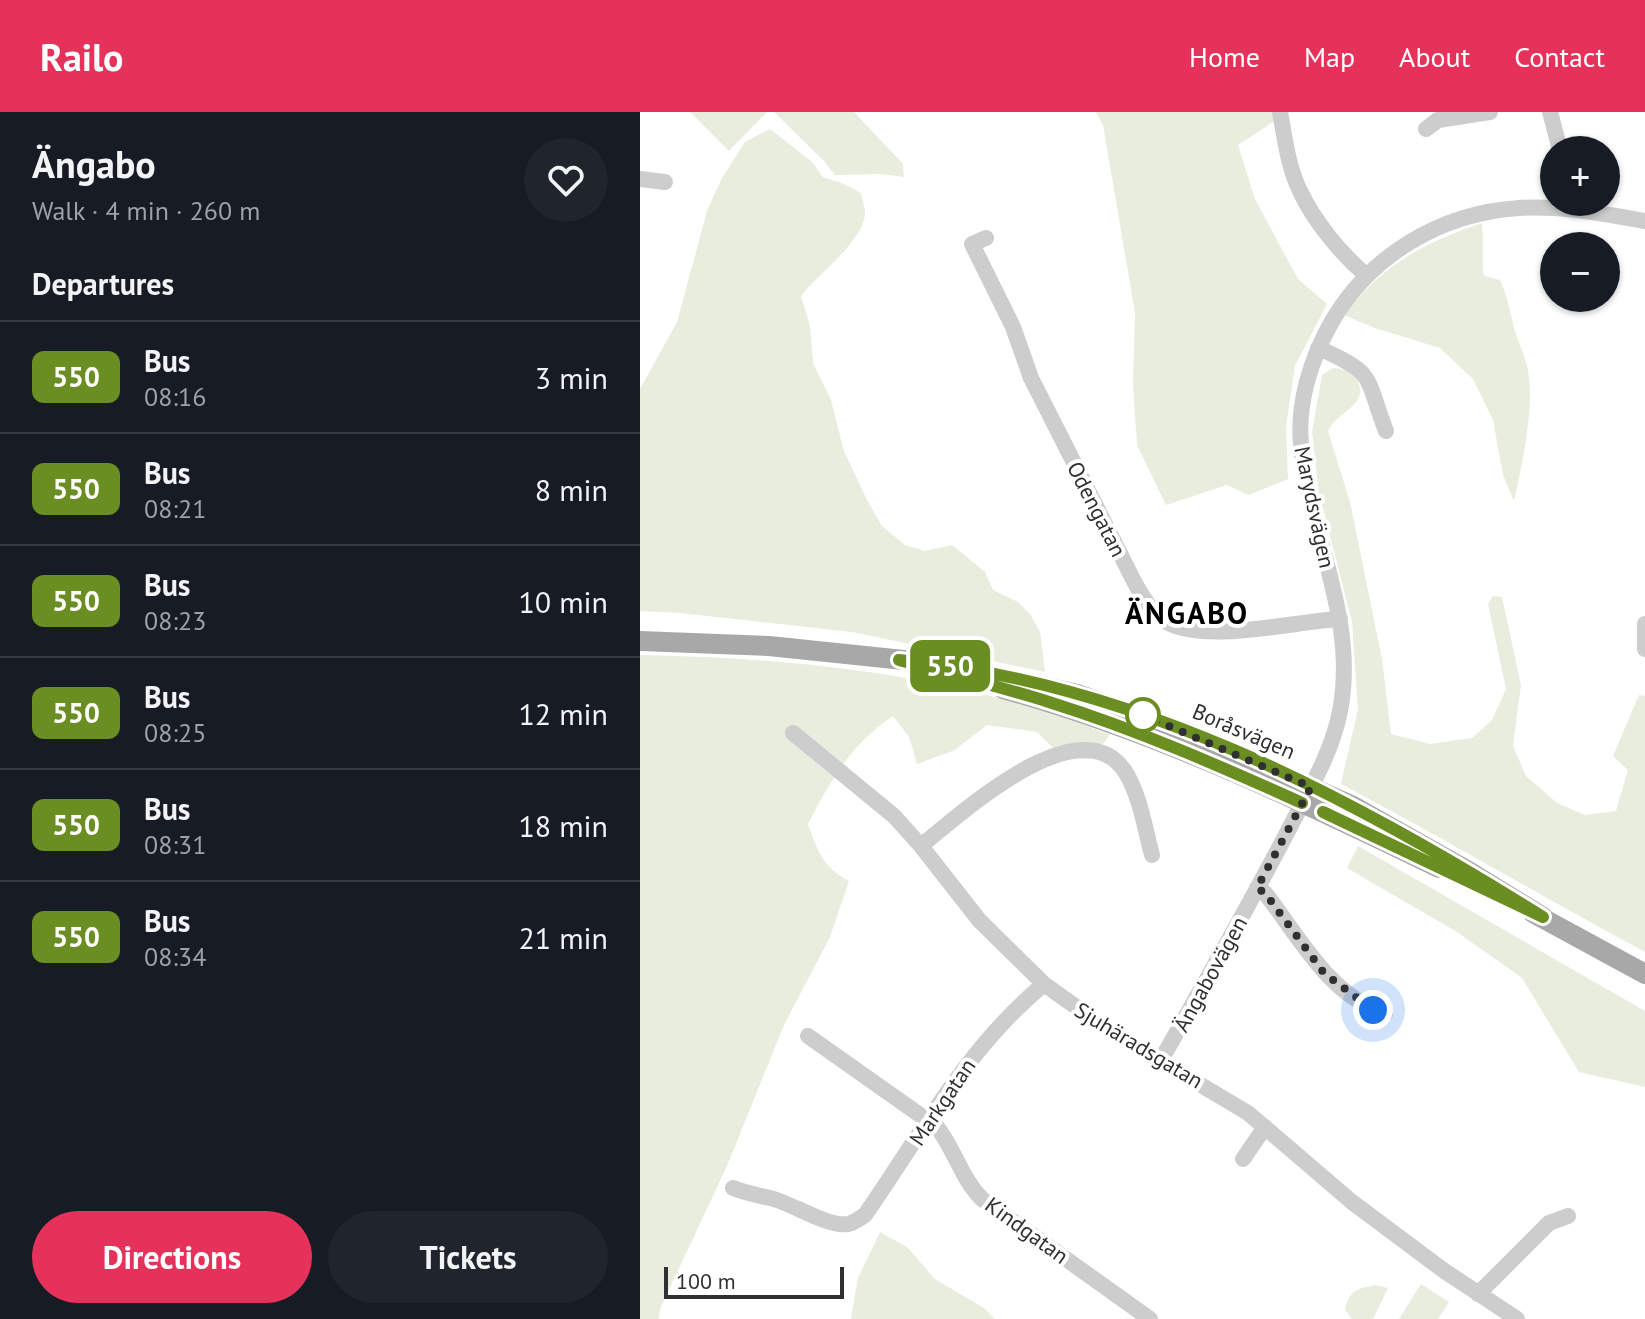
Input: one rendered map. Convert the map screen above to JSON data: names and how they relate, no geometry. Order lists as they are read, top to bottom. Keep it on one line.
{"streets":{"main road":["Boråsvägen"],"street":["Marydsvägen","Odengatan","Ängabovägen","Sjuhäradsgatan","Markgatan","Kindgatan"]},"crossings":[["Marydsvägen","Odengatan"],["Marydsvägen","Boråsvägen"],["Marydsvägen","Ängabovägen"],["Boråsvägen","Ängabovägen"],["Ängabovägen","Sjuhäradsgatan"],["Sjuhäradsgatan","Markgatan"],["Markgatan","Kindgatan"]],"districts":["ÄNGABO"],"lines":["bus line 550"],"scale_bar":"100 m","page":{"header":"Railo","nav":["Home","Map","About","Contact"],"heading":[["Ängabo","Walk · 4 min · 260 m"],"Departures"],"on_map":"550","map_buttons":["+","−"],"list":[{"mark":"550","name":"Bus","note":"08:16","value":"3 min"},{"mark":"550","name":"Bus","note":"08:21","value":"8 min"},{"mark":"550","name":"Bus","note":"08:23","value":"10 min"},{"mark":"550","name":"Bus","note":"08:25","value":"12 min"},{"mark":"550","name":"Bus","note":"08:31","value":"18 min"},{"mark":"550","name":"Bus","note":"08:34","value":"21 min"}],"buttons":["Directions","Tickets"],"scale":"100 m"}}
